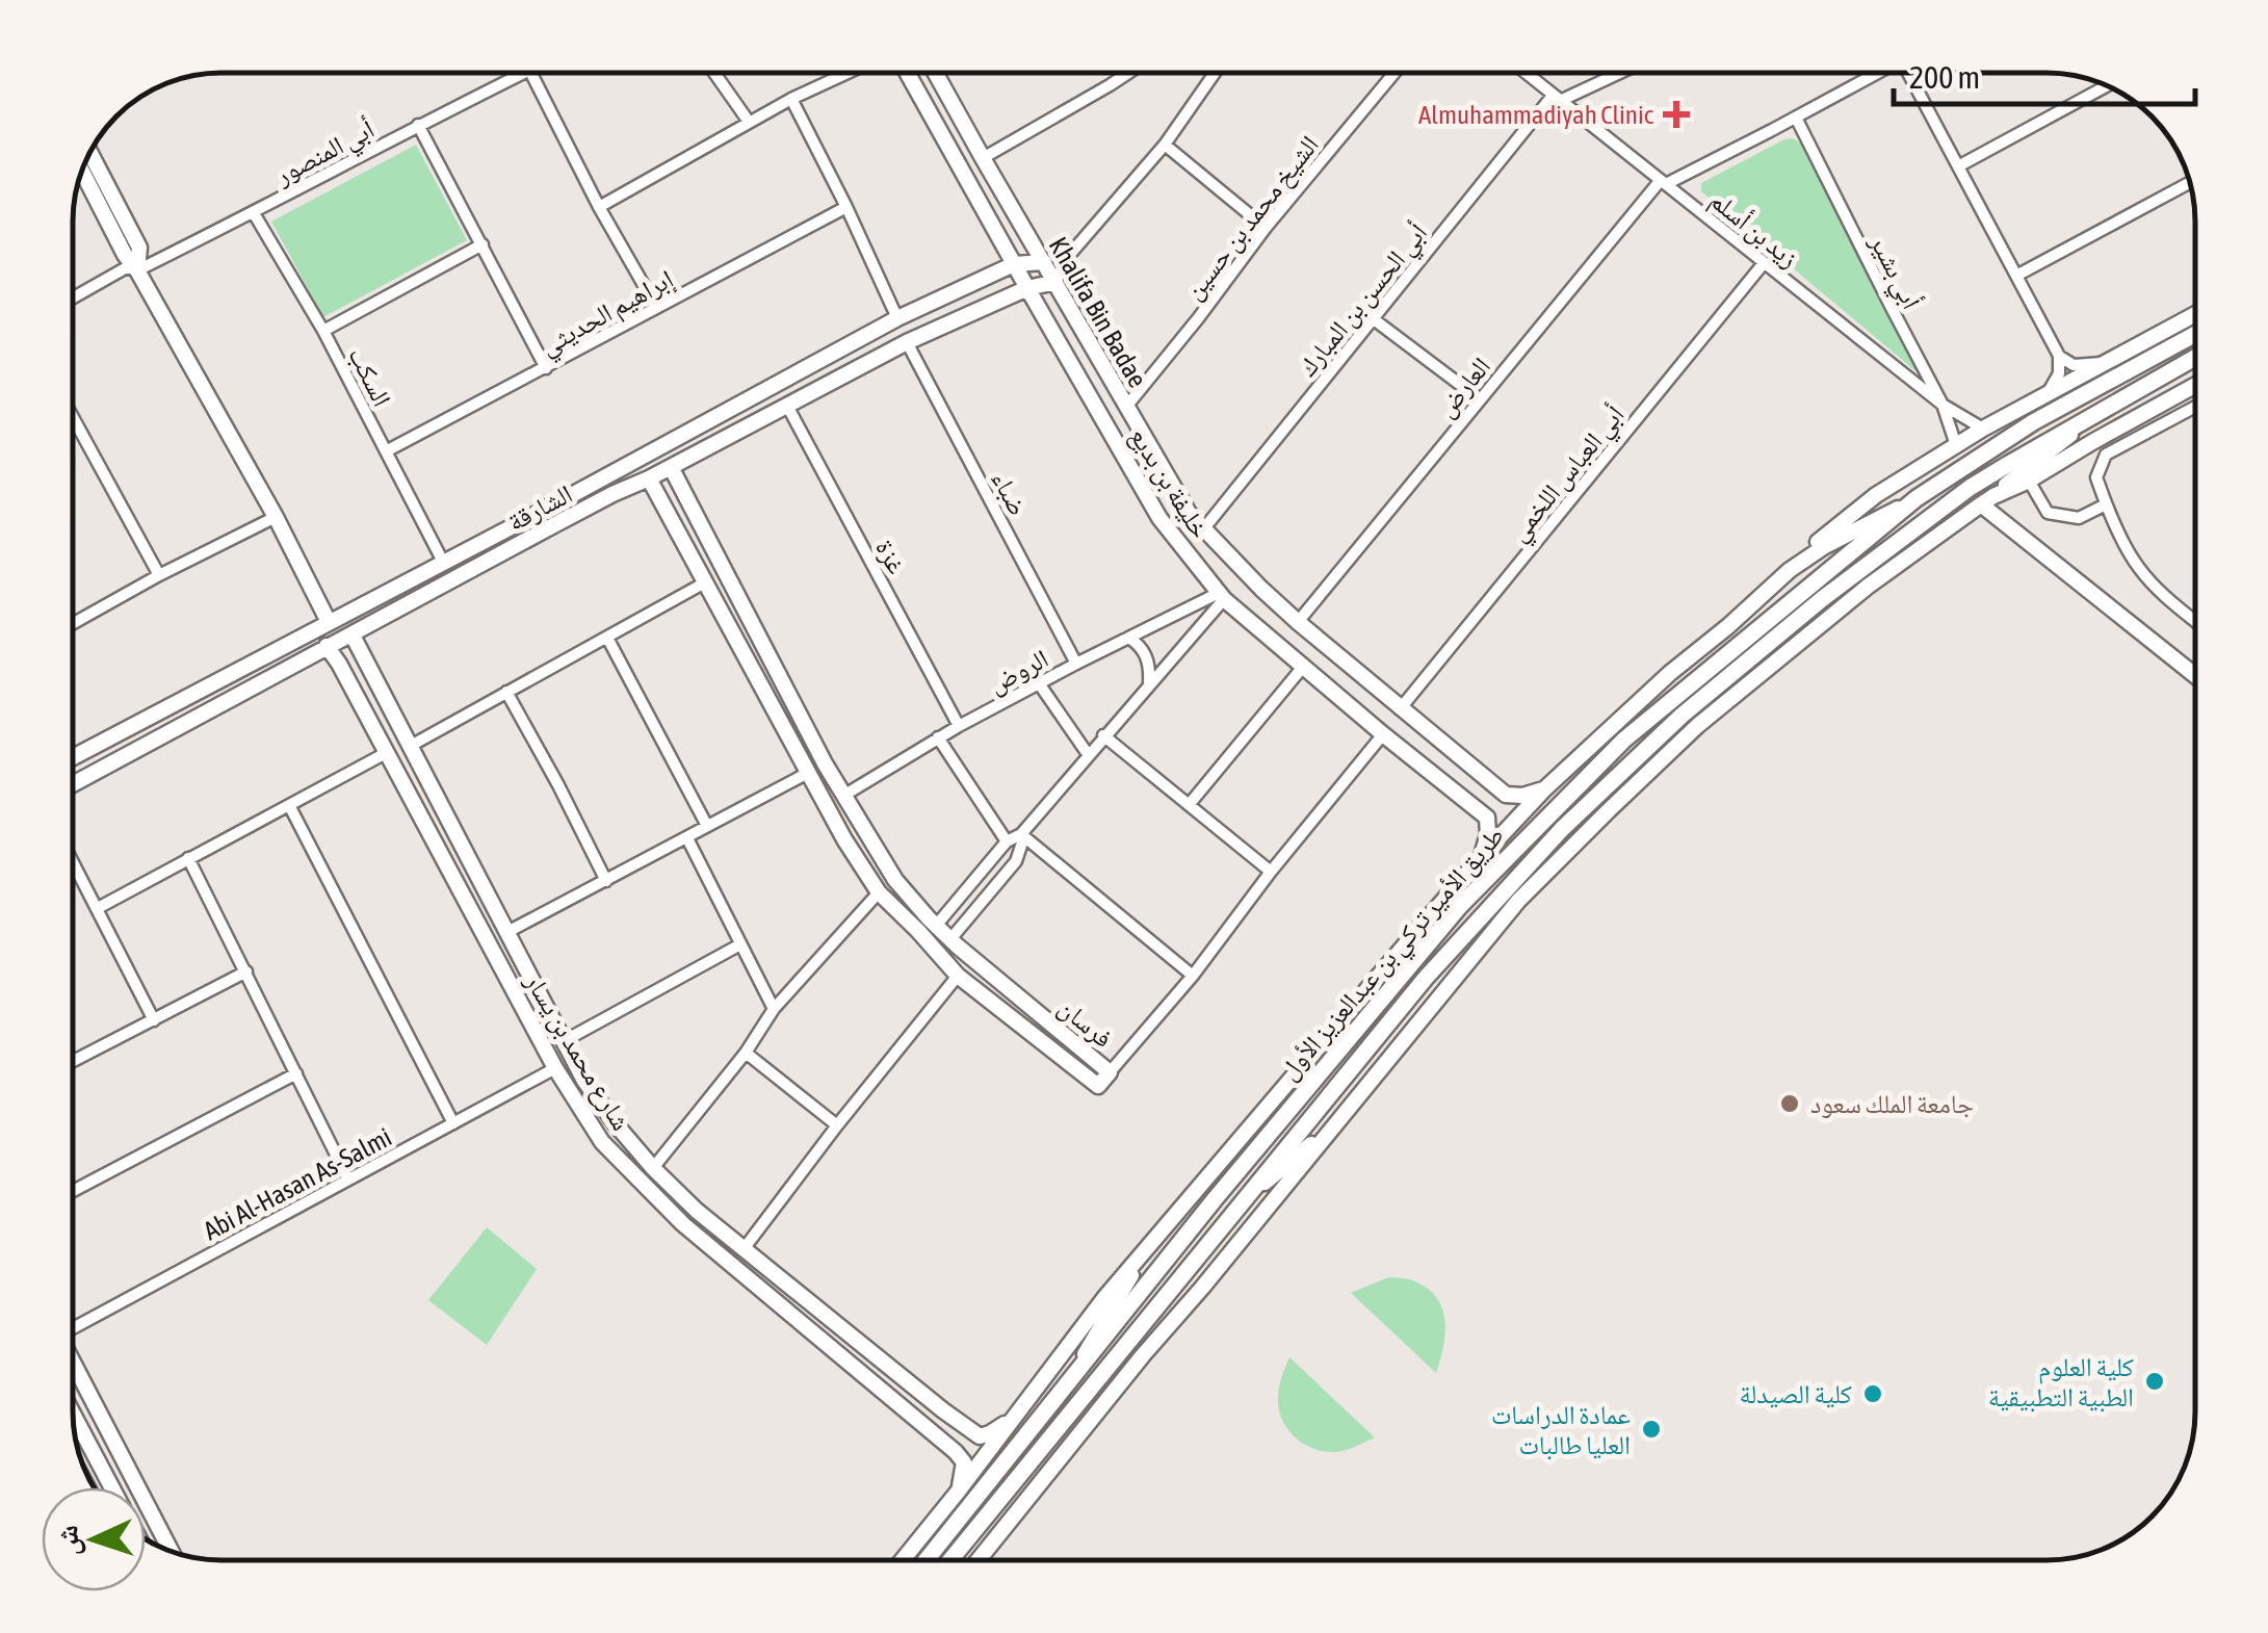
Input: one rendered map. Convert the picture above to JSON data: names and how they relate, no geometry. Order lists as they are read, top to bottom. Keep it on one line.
{"streets":{"main road":["طريق الأمير تركي بن عبدالعزيز الأول"],"street":["أبي المنصور","الشيخ محمد بن حسين","زيد بن أسلم","أبي بشير","أبي الحسن بن المبارك","إبراهيم الحديثي","Khalifa Bin Badae","السكب","العارض","أبي العباس اللخمي","خليفة بن بديع","ضباء","الشارقة","غزة","الروض","فرسان","شارع محمد بن يسار","Abi Al-Hasan As-Salmi"]},"crossings":[["أبي المنصور","السكب"],["الشيخ محمد بن حسين","Khalifa Bin Badae"],["زيد بن أسلم","أبي بشير"],["زيد بن أسلم","أبي الحسن بن المبارك"],["زيد بن أسلم","العارض"],["زيد بن أسلم","أبي العباس اللخمي"],["أبي الحسن بن المبارك","Khalifa Bin Badae"],["إبراهيم الحديثي","السكب"],["Khalifa Bin Badae","العارض"],["Khalifa Bin Badae","أبي العباس اللخمي"],["Khalifa Bin Badae","الشارقة"],["السكب","الشارقة"],["خليفة بن بديع","الشارقة"],["خليفة بن بديع","الروض"],["ضباء","الشارقة"],["ضباء","الروض"],["الشارقة","غزة"],["الشارقة","فرسان"],["الشارقة","شارع محمد بن يسار"],["غزة","الروض"],["الروض","فرسان"],["شارع محمد بن يسار","Abi Al-Hasan As-Salmi"]],"places":{"health":["Almuhammadiyah Clinic"],"other":["جامعة الملك سعود","كلية العلوم الطبية التطبيقية","كلية الصيدلة","عمادة الدراسات العليا طالبات"]},"scale_bar":"200 m","north":"left"}
